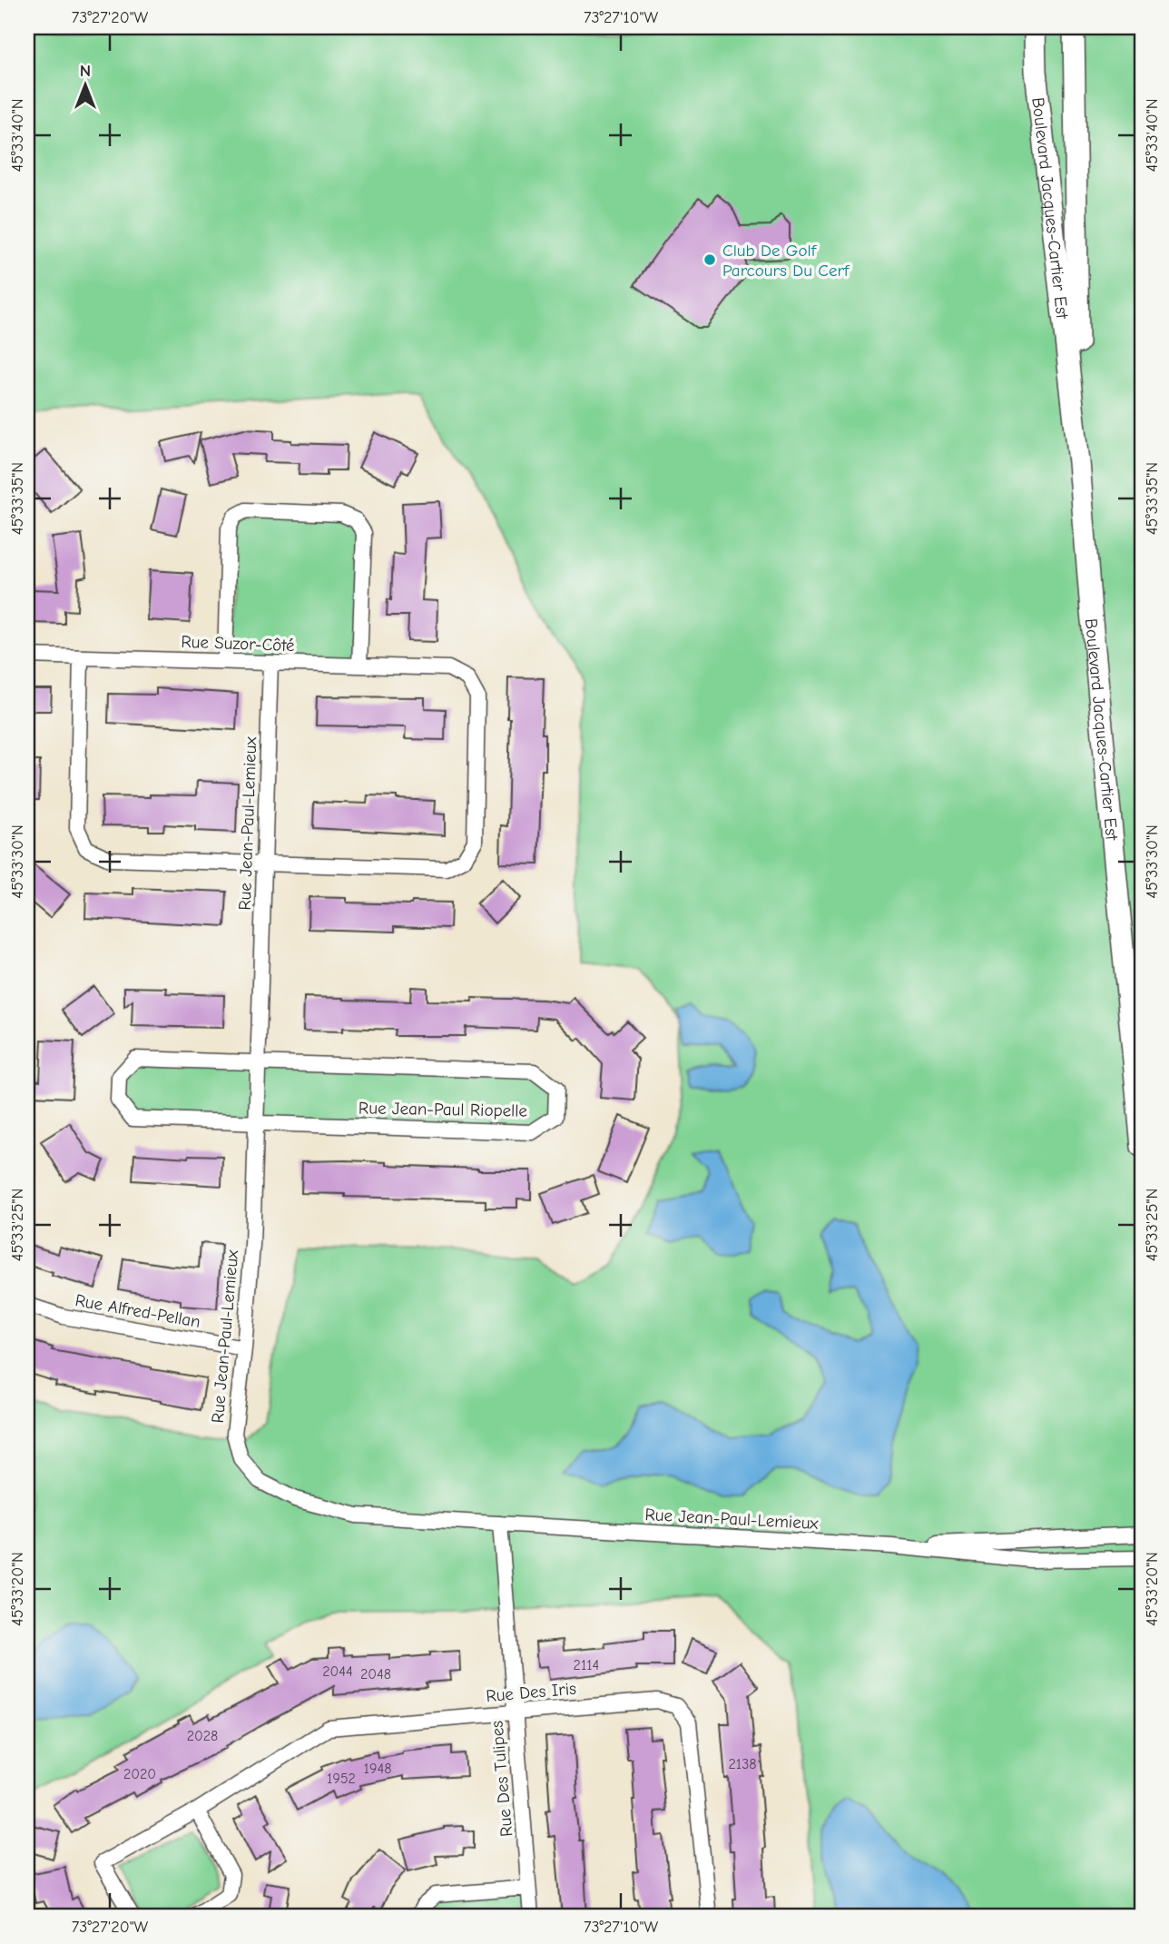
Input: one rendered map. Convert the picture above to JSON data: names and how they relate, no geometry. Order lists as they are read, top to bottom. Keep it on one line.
{"streets":{"main road":["Boulevard Jacques-Cartier Est"],"street":["Rue Suzor-Côté","Rue Jean-Paul-Lemieux","Rue Jean-Paul Riopelle","Rue Alfred-Pellan","Rue Des Iris","Rue Des Tulipes"]},"crossings":[["Rue Suzor-Côté","Rue Jean-Paul-Lemieux"],["Rue Jean-Paul-Lemieux","Rue Jean-Paul Riopelle"],["Rue Jean-Paul-Lemieux","Rue Alfred-Pellan"],["Rue Jean-Paul-Lemieux","Rue Des Tulipes"],["Rue Des Iris","Rue Des Tulipes"]],"places":["Club De Golf Parcours Du Cerf"],"house_numbers":["2114","2044","2048","2028","2138","1948","2020","1952"],"north":"top","coordinates":["73°27'20\"W","73°27'10\"W","45°33'40\"N","45°33'35\"N","45°33'30\"N","45°33'25\"N","45°33'20\"N"]}
